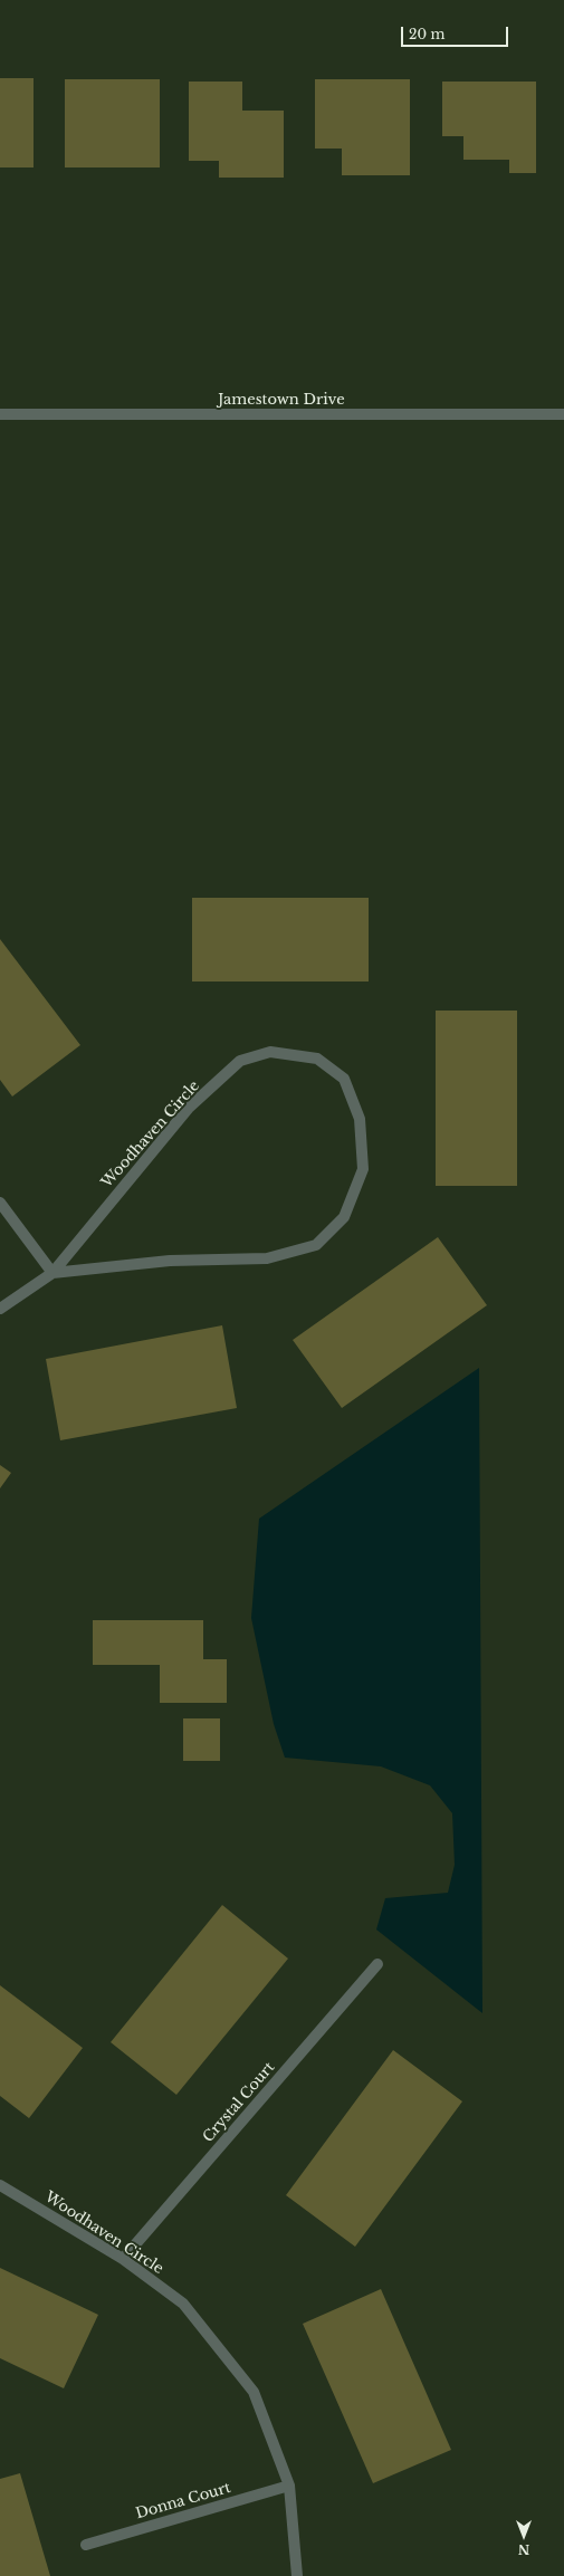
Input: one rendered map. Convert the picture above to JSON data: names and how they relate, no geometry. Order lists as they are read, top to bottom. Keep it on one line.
{"streets":{"street":["Jamestown Drive","Woodhaven Circle","Crystal Court","Donna Court"]},"crossings":[["Woodhaven Circle","Crystal Court"],["Woodhaven Circle","Donna Court"]],"scale_bar":"20 m","north":"bottom"}
